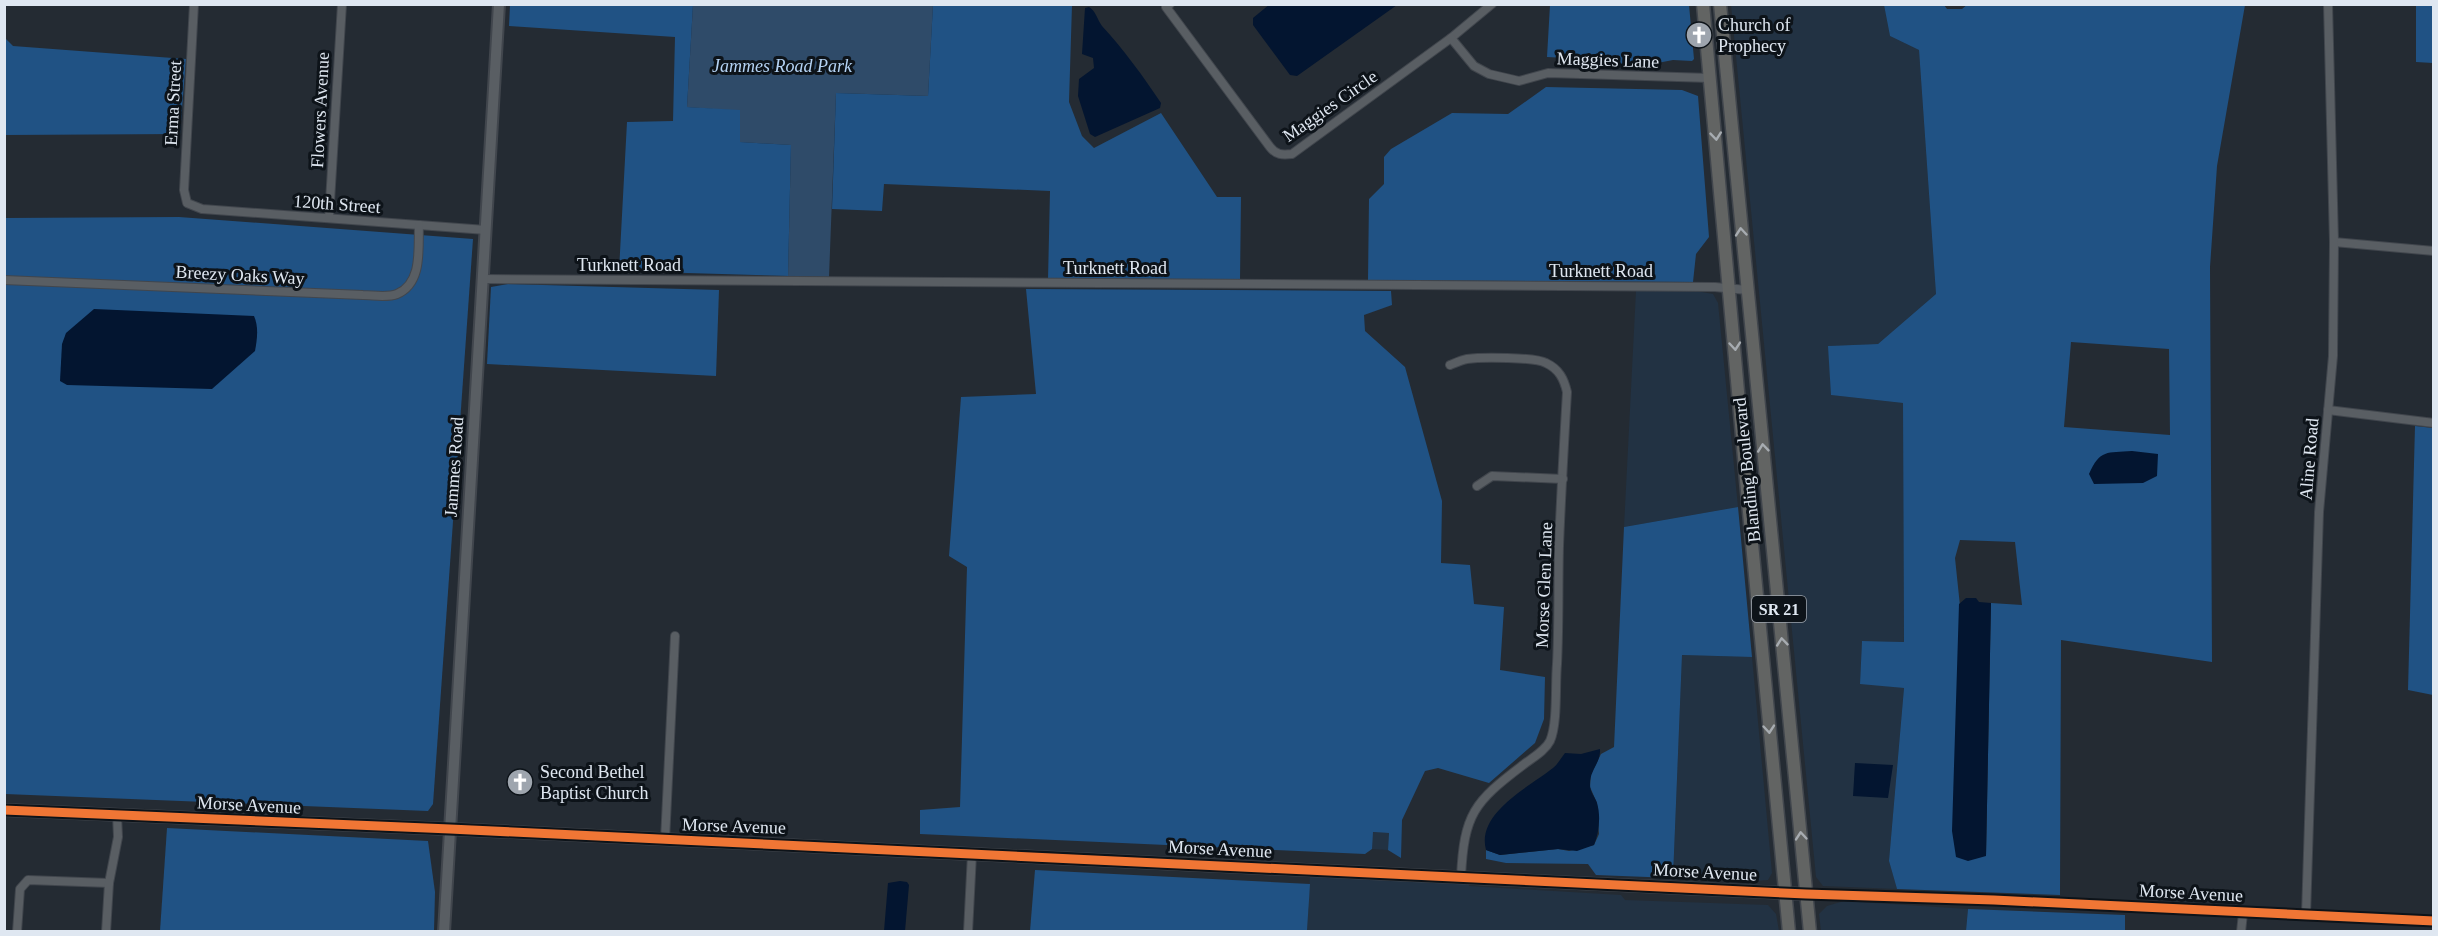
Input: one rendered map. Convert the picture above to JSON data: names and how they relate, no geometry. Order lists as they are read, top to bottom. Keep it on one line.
{"streets":{"main road":["Blanding Boulevard","SR 21"],"street":["Maggies Lane","Erma Street","Maggies Circle","Flowers Avenue","120th Street","Turknett Road","Breezy Oaks Way","Aline Road","Jammes Road","Morse Glen Lane","Morse Avenue"]},"crossings":[["Maggies Lane","Maggies Circle"],["Maggies Lane","Blanding Boulevard"],["Erma Street","120th Street"],["Flowers Avenue","120th Street"],["120th Street","Breezy Oaks Way"],["120th Street","Jammes Road"],["Turknett Road","Jammes Road"],["Turknett Road","Blanding Boulevard"],["Aline Road","Morse Avenue"],["Jammes Road","Morse Avenue"],["Blanding Boulevard","Morse Avenue"],["Morse Glen Lane","Morse Avenue"]],"parks":["Jammes Road Park"],"places":{"church":["Church of Prophecy","Second Bethel Baptist Church"]}}
